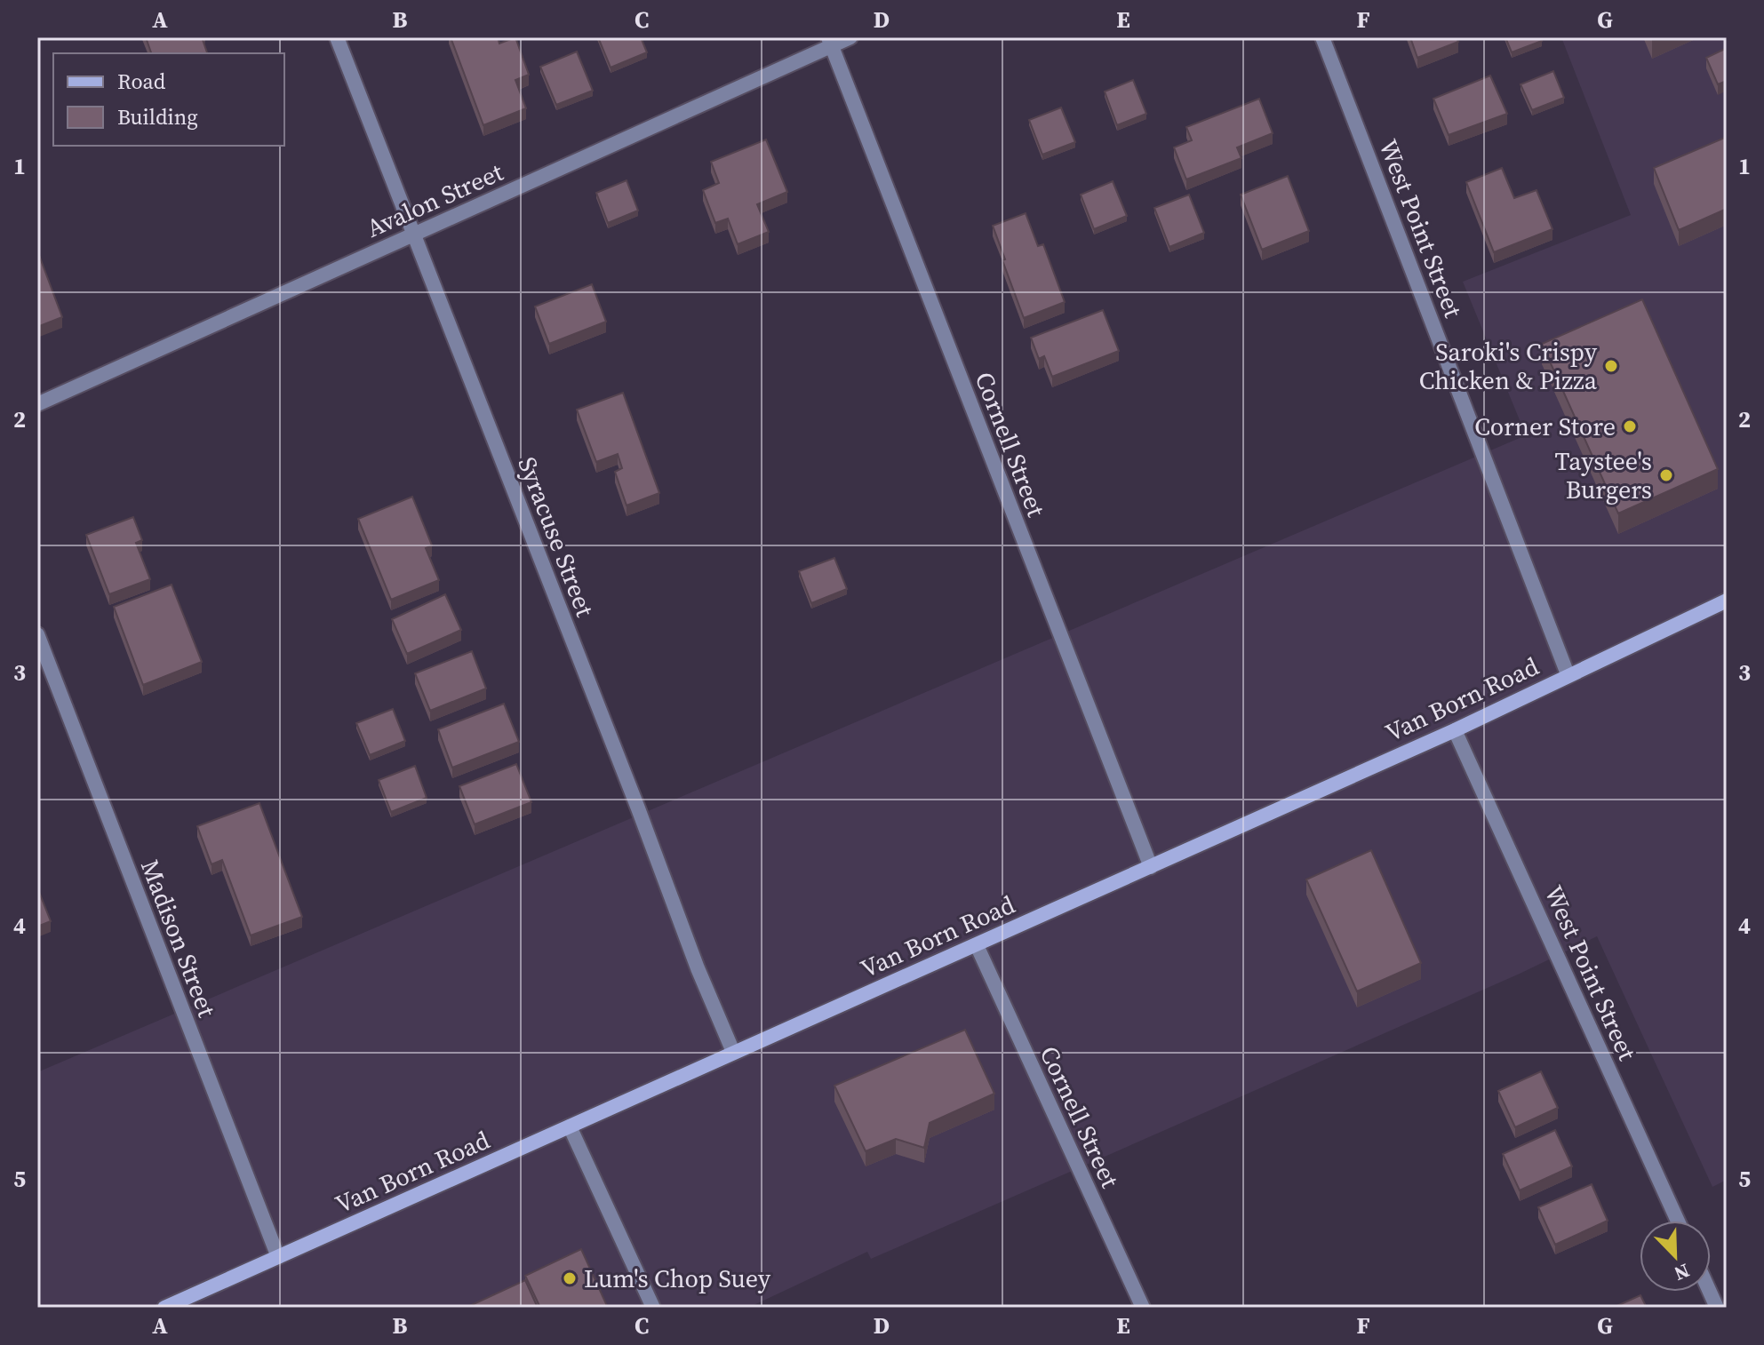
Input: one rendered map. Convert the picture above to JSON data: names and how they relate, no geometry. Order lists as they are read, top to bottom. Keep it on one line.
{"streets":{"main road":["Van Born Road"],"street":["Avalon Street","West Point Street","Cornell Street","Syracuse Street","Madison Street"]},"crossings":[["Avalon Street","Cornell Street"],["Avalon Street","Syracuse Street"],["West Point Street","Van Born Road"],["Cornell Street","Van Born Road"],["Syracuse Street","Van Born Road"],["Van Born Road","Madison Street"]],"places":["Saroki's Crispy Chicken & Pizza","Corner Store","Taystee's Burgers","Lum's Chop Suey"],"legend":["Road","Building"],"north":"bottom right","grid":{"columns":["A","B","C","D","E","F","G"],"rows":["1","2","3","4","5"]}}
